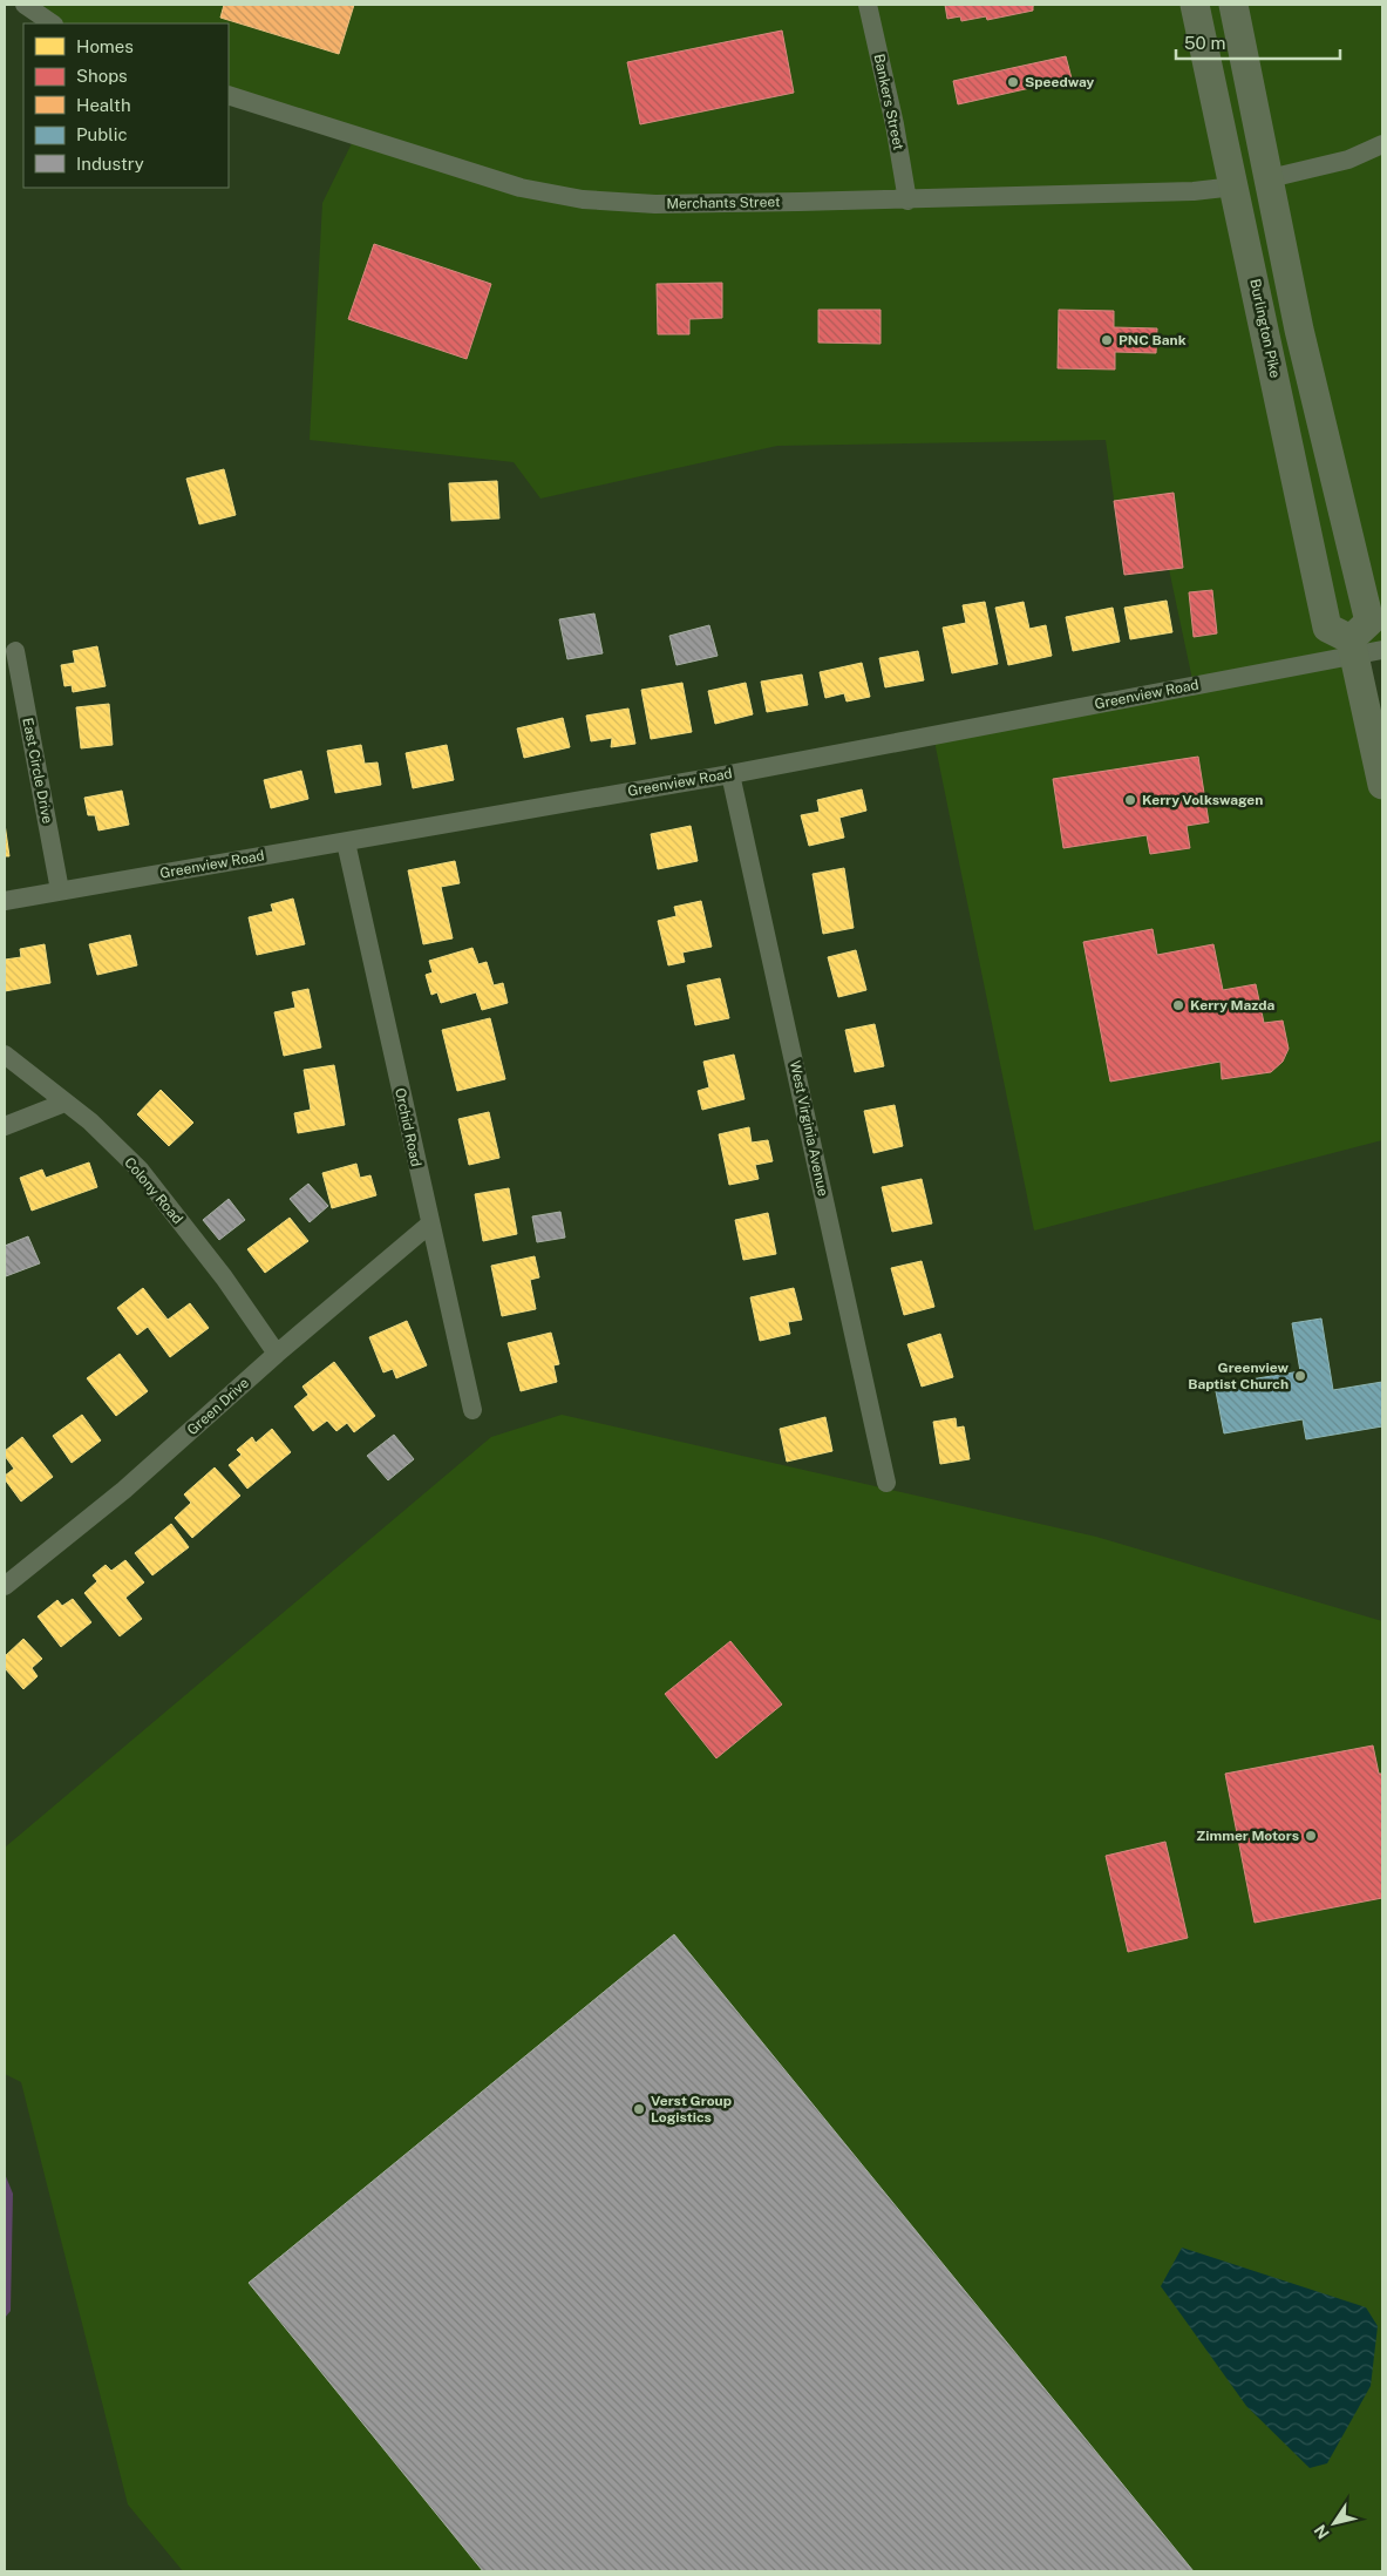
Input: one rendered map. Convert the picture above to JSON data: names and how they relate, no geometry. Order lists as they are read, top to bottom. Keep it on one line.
{"streets":{"main road":["Burlington Pike"],"street":["Bankers Street","Merchants Street","Greenview Road","East Circle Drive","Orchid Road","West Virginia Avenue","Colony Road","Green Drive"]},"crossings":[["Bankers Street","Merchants Street"],["Merchants Street","Burlington Pike"],["Burlington Pike","Greenview Road"],["Greenview Road","East Circle Drive"],["Greenview Road","Orchid Road"],["Greenview Road","West Virginia Avenue"],["Orchid Road","Green Drive"],["Colony Road","Green Drive"]],"places":["Speedway","PNC Bank","Kerry Volkswagen","Kerry Mazda","Greenview Baptist Church","Zimmer Motors","Verst Group Logistics"],"legend":["Homes","Shops","Health","Public","Industry"],"scale_bar":"50 m","north":"bottom left"}
